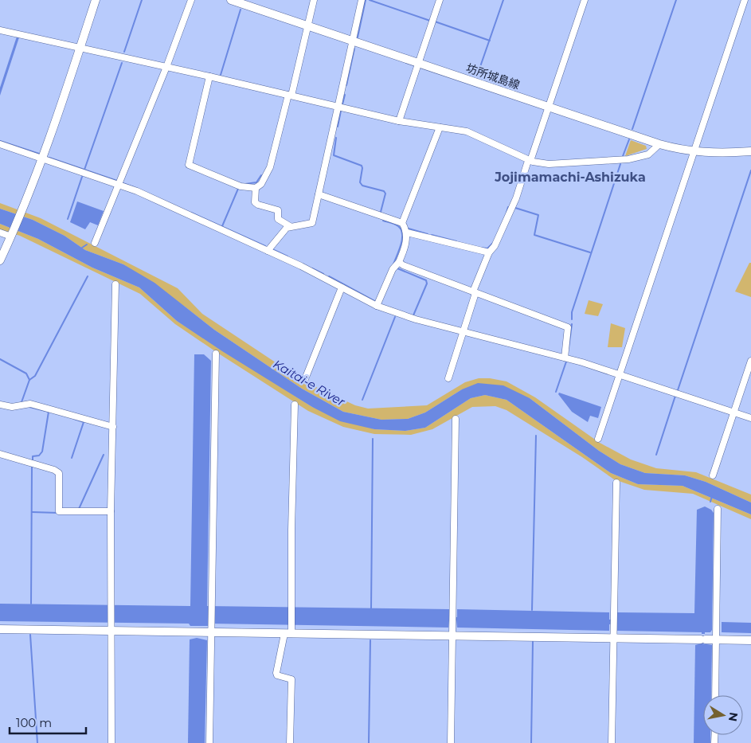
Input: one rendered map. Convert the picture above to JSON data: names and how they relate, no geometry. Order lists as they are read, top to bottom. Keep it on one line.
{"streets":{"street":["坊所城島線"]},"districts":["Jojimamachi-Ashizuka"],"water":["Kaitai-e River"],"scale_bar":"100 m","north":"right"}
